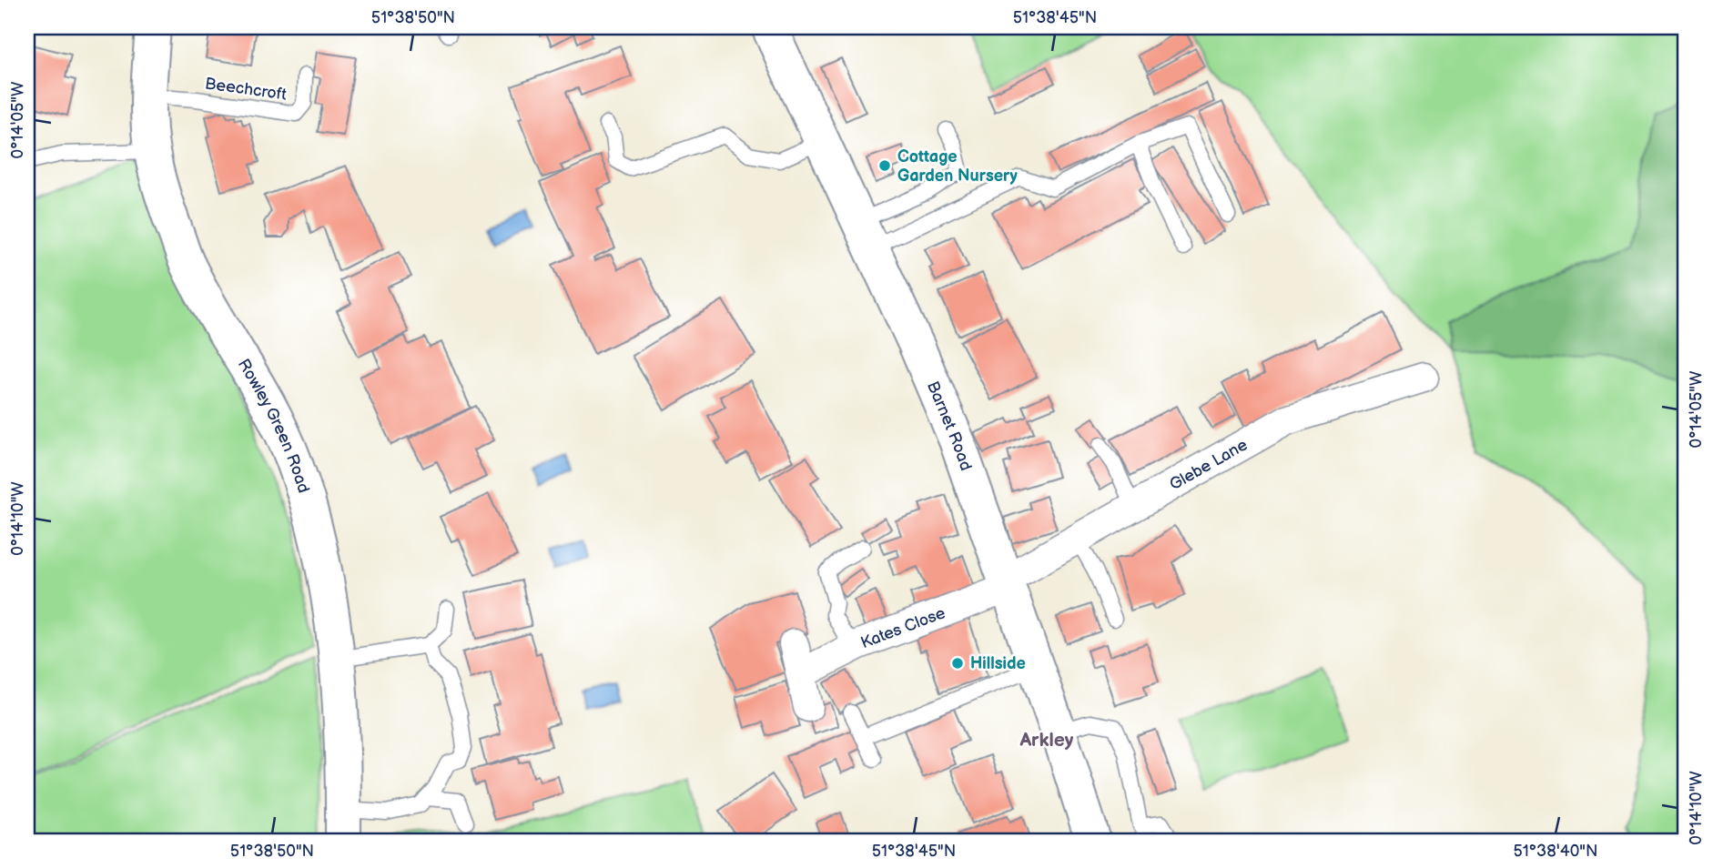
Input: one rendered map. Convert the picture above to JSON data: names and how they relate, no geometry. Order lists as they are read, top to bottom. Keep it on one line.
{"streets":{"main road":["Rowley Green Road","Barnet Road"],"street":["Glebe Lane","Kates Close"],"lane":["Beechcroft"]},"crossings":[["Beechcroft","Rowley Green Road"],["Barnet Road","Glebe Lane"],["Barnet Road","Kates Close"],["Glebe Lane","Kates Close"]],"districts":["Arkley"],"places":["Cottage Garden Nursery","Hillside"],"coordinates":["51°38'50\"N","51°38'45\"N","0°14'05\"W","0°14'10\"W","51°38'40\"N"]}
